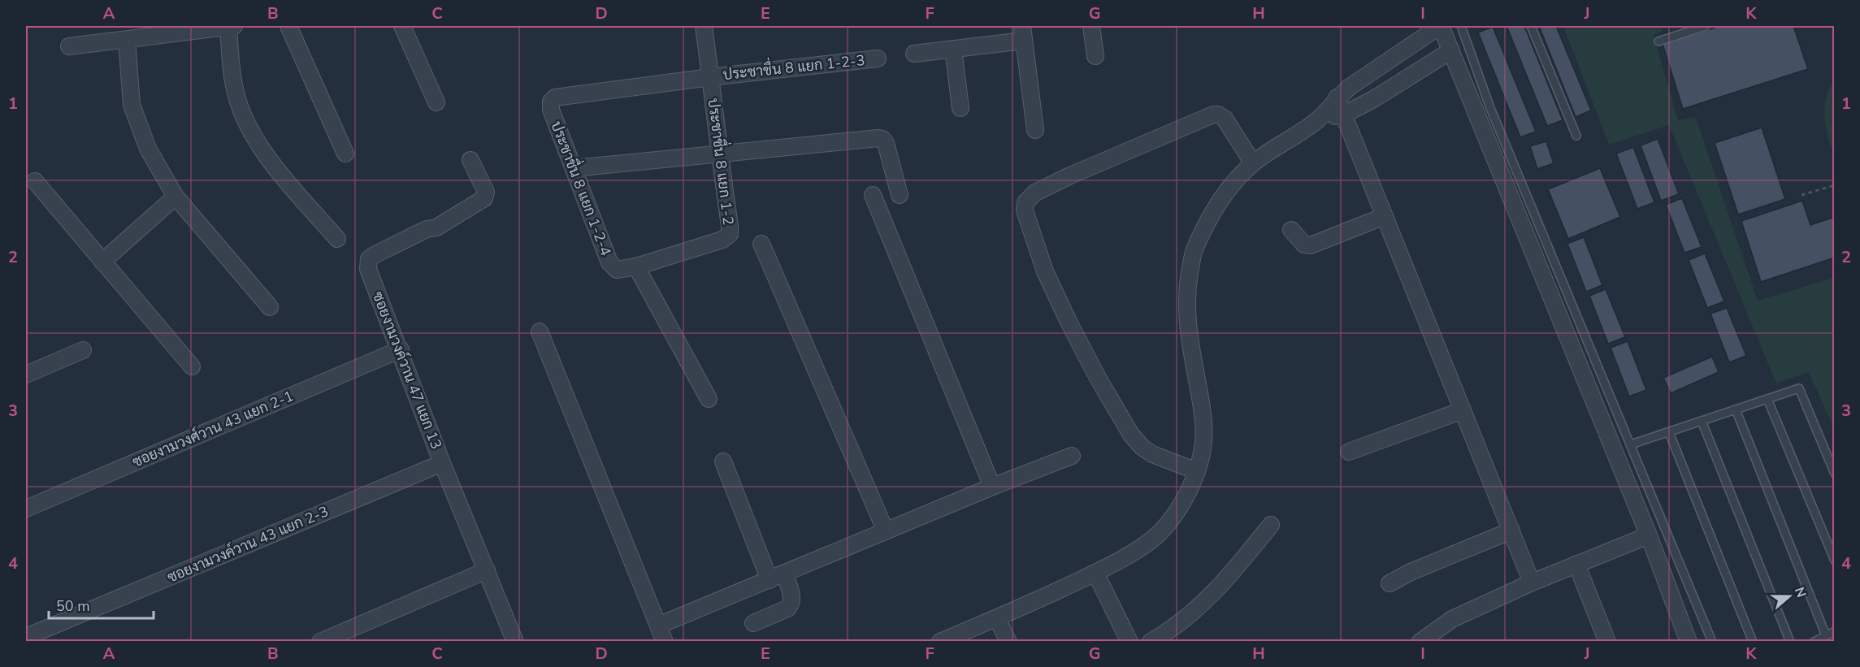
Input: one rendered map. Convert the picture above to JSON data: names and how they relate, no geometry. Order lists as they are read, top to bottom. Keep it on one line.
{"streets":{"street":["ประชาชื่น 8 แยก 1-2-3","ประชาชื่น 8 แยก 1-2","ประชาชื่น 8 แยก 1-2-4","ซอยงามวงค์วาน 47 แยก 13","ซอยงามวงศ์วาน 43 แยก 2-1","ซอยงามวงค์วาน 43 แยก 2-3"]},"crossings":[["ประชาชื่น 8 แยก 1-2-3","ประชาชื่น 8 แยก 1-2"],["ประชาชื่น 8 แยก 1-2-3","ประชาชื่น 8 แยก 1-2-4"],["ประชาชื่น 8 แยก 1-2","ประชาชื่น 8 แยก 1-2-4"],["ซอยงามวงค์วาน 47 แยก 13","ซอยงามวงศ์วาน 43 แยก 2-1"],["ซอยงามวงค์วาน 47 แยก 13","ซอยงามวงค์วาน 43 แยก 2-3"]],"scale_bar":"50 m","north":"right","grid":{"columns":["A","B","C","D","E","F","G","H","I","J","K"],"rows":["1","2","3","4"]}}
